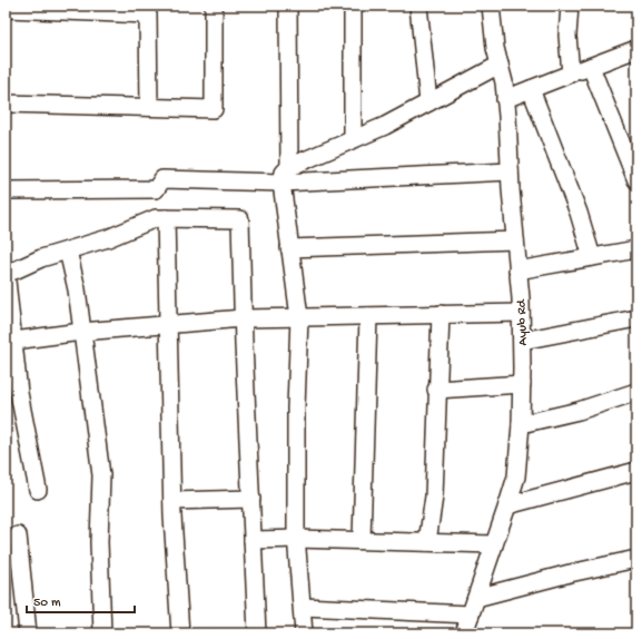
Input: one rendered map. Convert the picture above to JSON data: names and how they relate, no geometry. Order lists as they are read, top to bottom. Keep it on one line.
{"streets":{"street":["Ayub Rd"]},"scale_bar":"50 m"}
